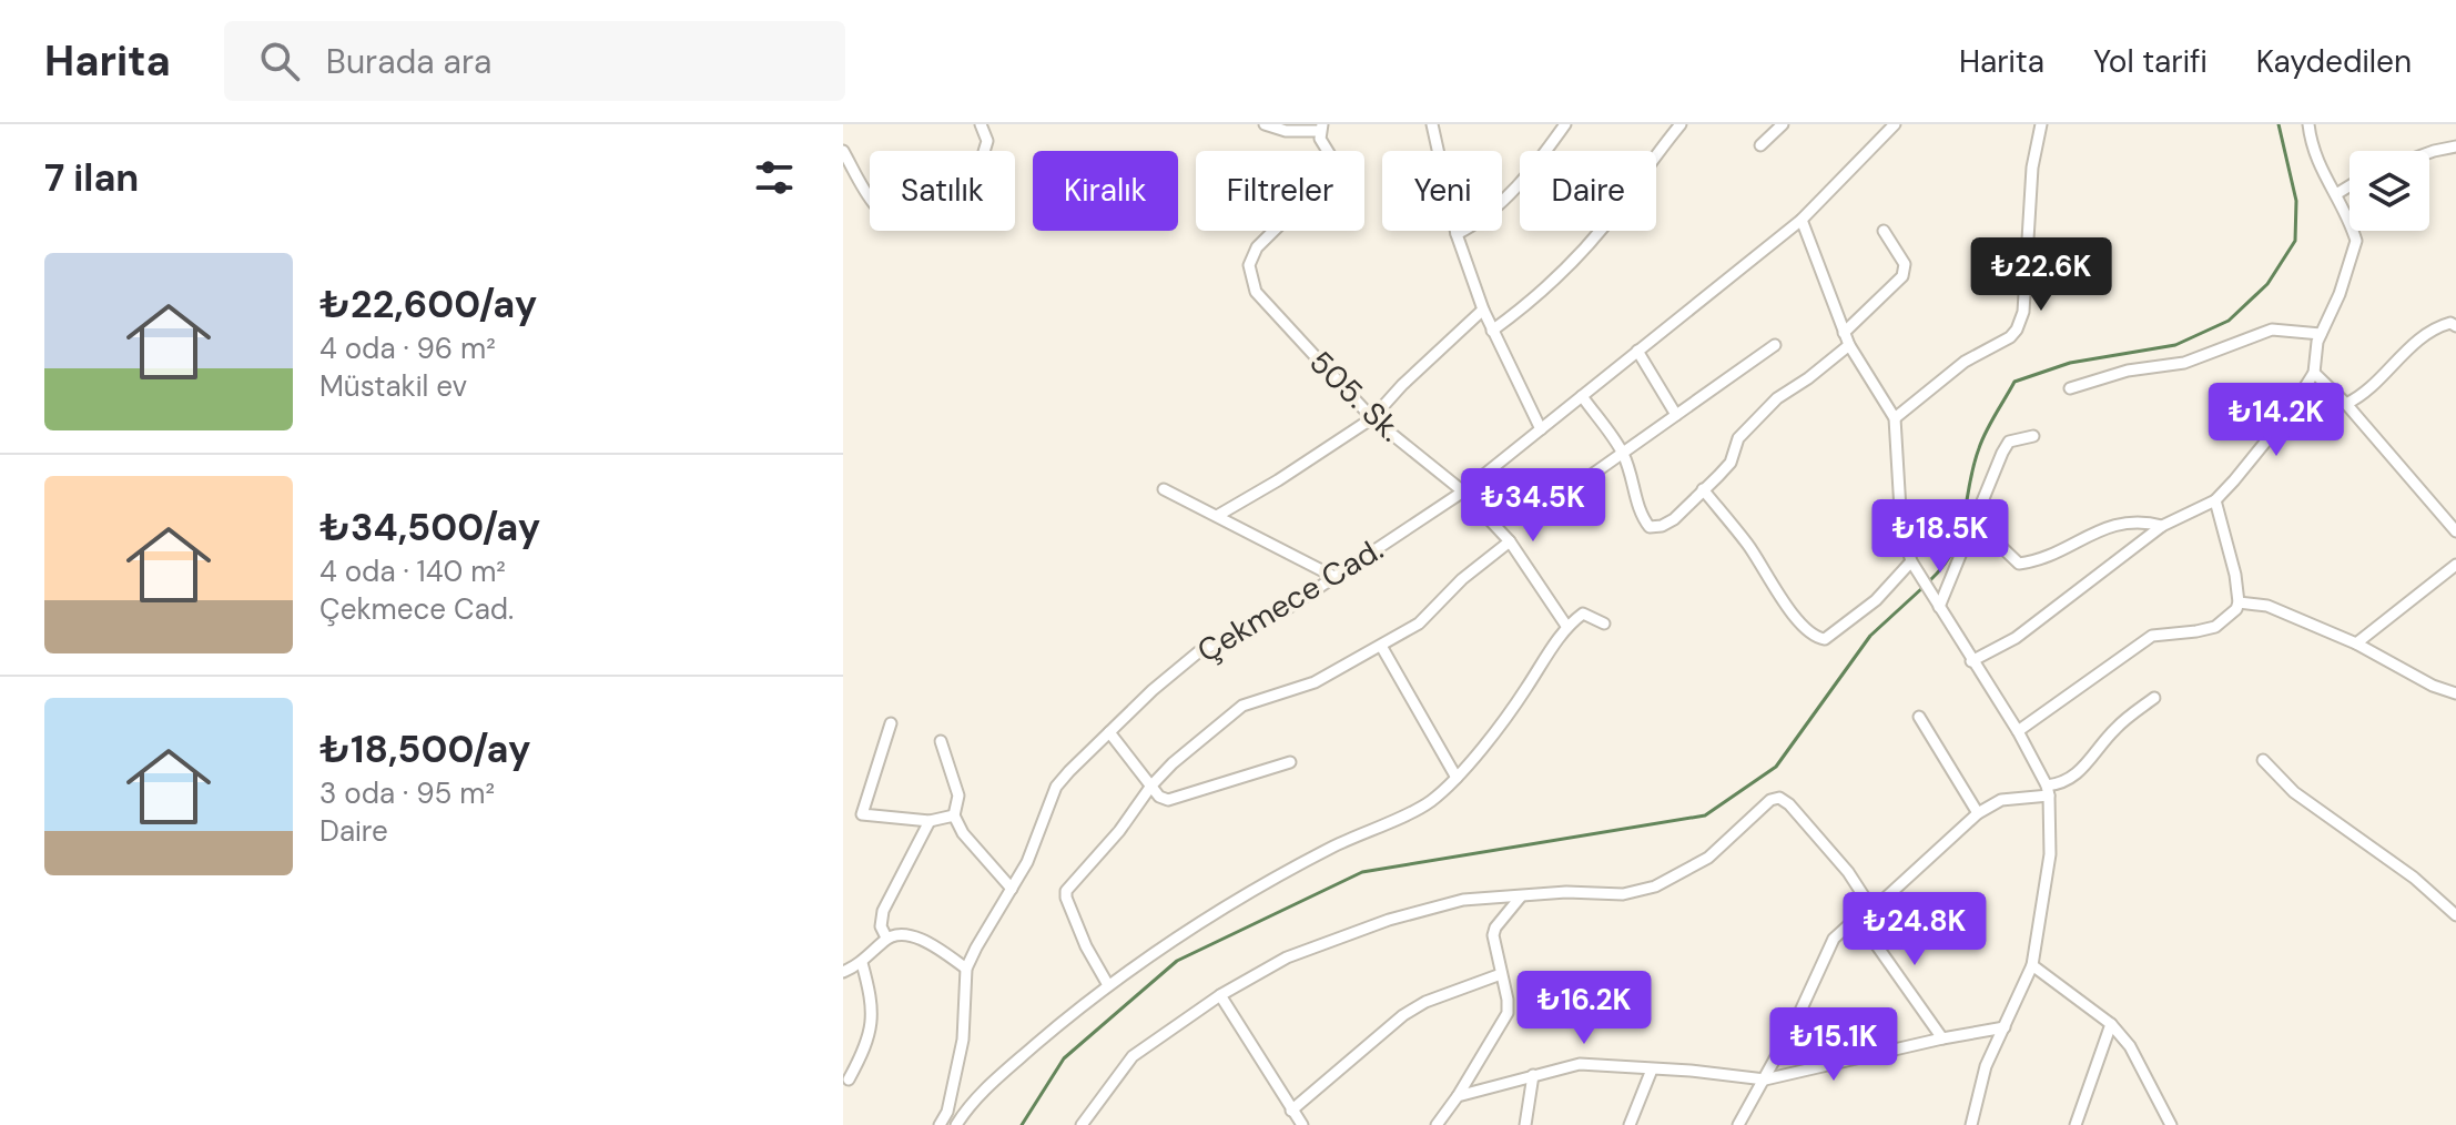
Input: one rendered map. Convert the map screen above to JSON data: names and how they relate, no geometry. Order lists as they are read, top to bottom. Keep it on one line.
{"streets":{"street":["505. Sk.","Çekmece Cad."]},"crossings":[["505. Sk.","Çekmece Cad."]],"page":{"header":"Harita","search":"Burada ara","nav":["Harita","Yol tarifi","Kaydedilen"],"heading":"7 ilan","chip":["Satılık","Kiralık","Filtreler","Yeni","Daire"],"list":[{"name":"₺22,600/ay","note":"4 oda · 96 m² · Müstakil ev"},{"name":"₺34,500/ay","note":"4 oda · 140 m² · Çekmece Cad."},{"name":"₺18,500/ay","note":"3 oda · 95 m² · Daire"}],"price":["₺22.6K","₺14.2K","₺34.5K","₺18.5K","₺24.8K","₺16.2K","₺15.1K"]}}
